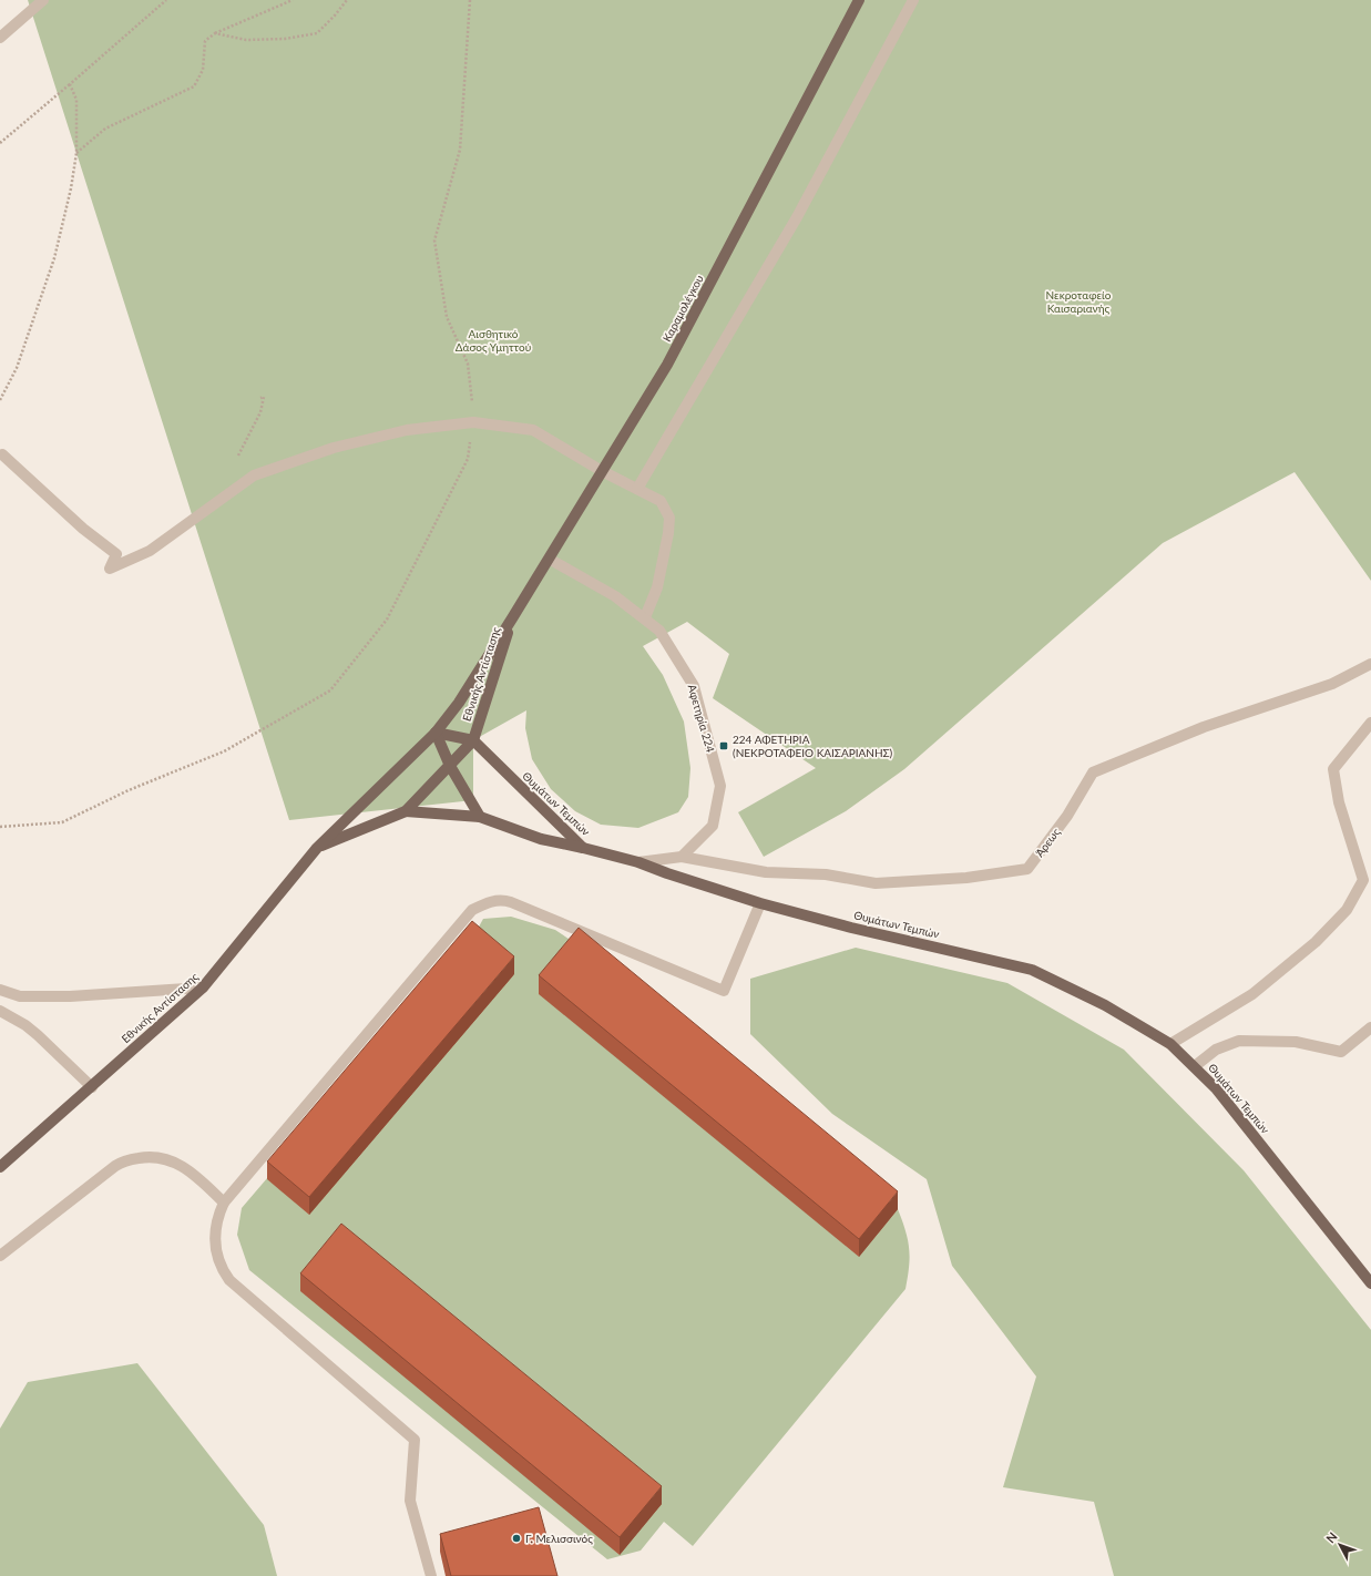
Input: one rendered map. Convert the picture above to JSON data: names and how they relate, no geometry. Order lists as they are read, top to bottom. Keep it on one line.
{"streets":{"main road":["Καραμολέγκου","Εθνικής Αντίστασης","Θυμάτων Τεμπών"],"street":["Αφετηρία 224","Άρεως"]},"crossings":[["Καραμολέγκου","Εθνικής Αντίστασης"],["Καραμολέγκου","Αφετηρία 224"],["Εθνικής Αντίστασης","Θυμάτων Τεμπών"],["Αφετηρία 224","Άρεως"]],"parks":["Νεκροταφείο Καισαριανής","Αισθητικό Δάσος Υμηττού"],"places":{"transit":["224 ΑΦΕΤΗΡΙΑ (ΝΕΚΡΟΤΑΦΕΙΟ ΚΑΙΣΑΡΙΑΝΗΣ)"],"other":["Γ. Μελισσινός"]},"north":"top left"}
